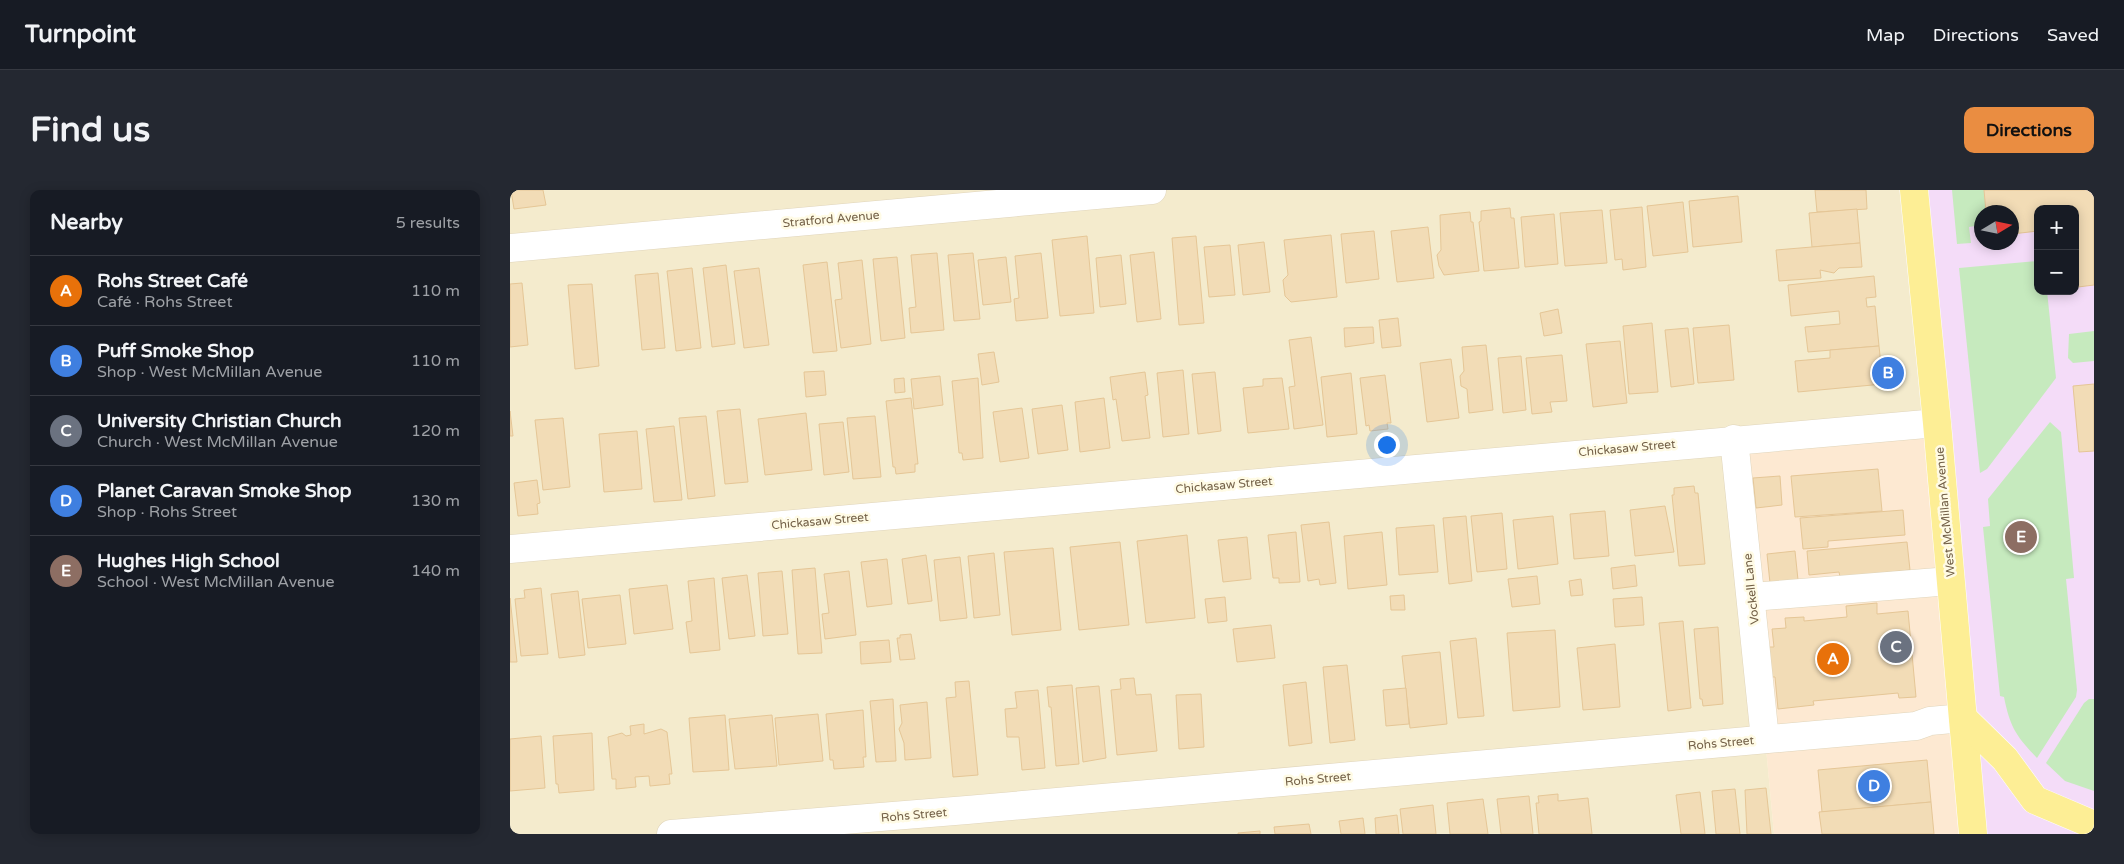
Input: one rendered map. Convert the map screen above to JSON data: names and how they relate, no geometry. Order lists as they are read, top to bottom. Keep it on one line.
{"streets":{"main road":["West McMillan Avenue"],"street":["Stratford Avenue","Chickasaw Street","Vockell Lane","Rohs Street"]},"crossings":[["Chickasaw Street","West McMillan Avenue"],["Chickasaw Street","Vockell Lane"],["West McMillan Avenue","Rohs Street"],["Vockell Lane","Rohs Street"]],"north":"right","page":{"header":"Turnpoint","nav":["Map","Directions","Saved"],"buttons":"Directions","title":"Find us","heading":["Nearby","5 results"],"map_buttons":["+","−"],"list":[{"mark":"A","name":"Rohs Street Café","note":"Café · Rohs Street","value":"110 m"},{"mark":"B","name":"Puff Smoke Shop","note":"Shop · West McMillan Avenue","value":"110 m"},{"mark":"C","name":"University Christian Church","note":"Church · West McMillan Avenue","value":"120 m"},{"mark":"D","name":"Planet Caravan Smoke Shop","note":"Shop · Rohs Street","value":"130 m"},{"mark":"E","name":"Hughes High School","note":"School · West McMillan Avenue","value":"140 m"}],"pins":["B","E","C","A","D"]}}
